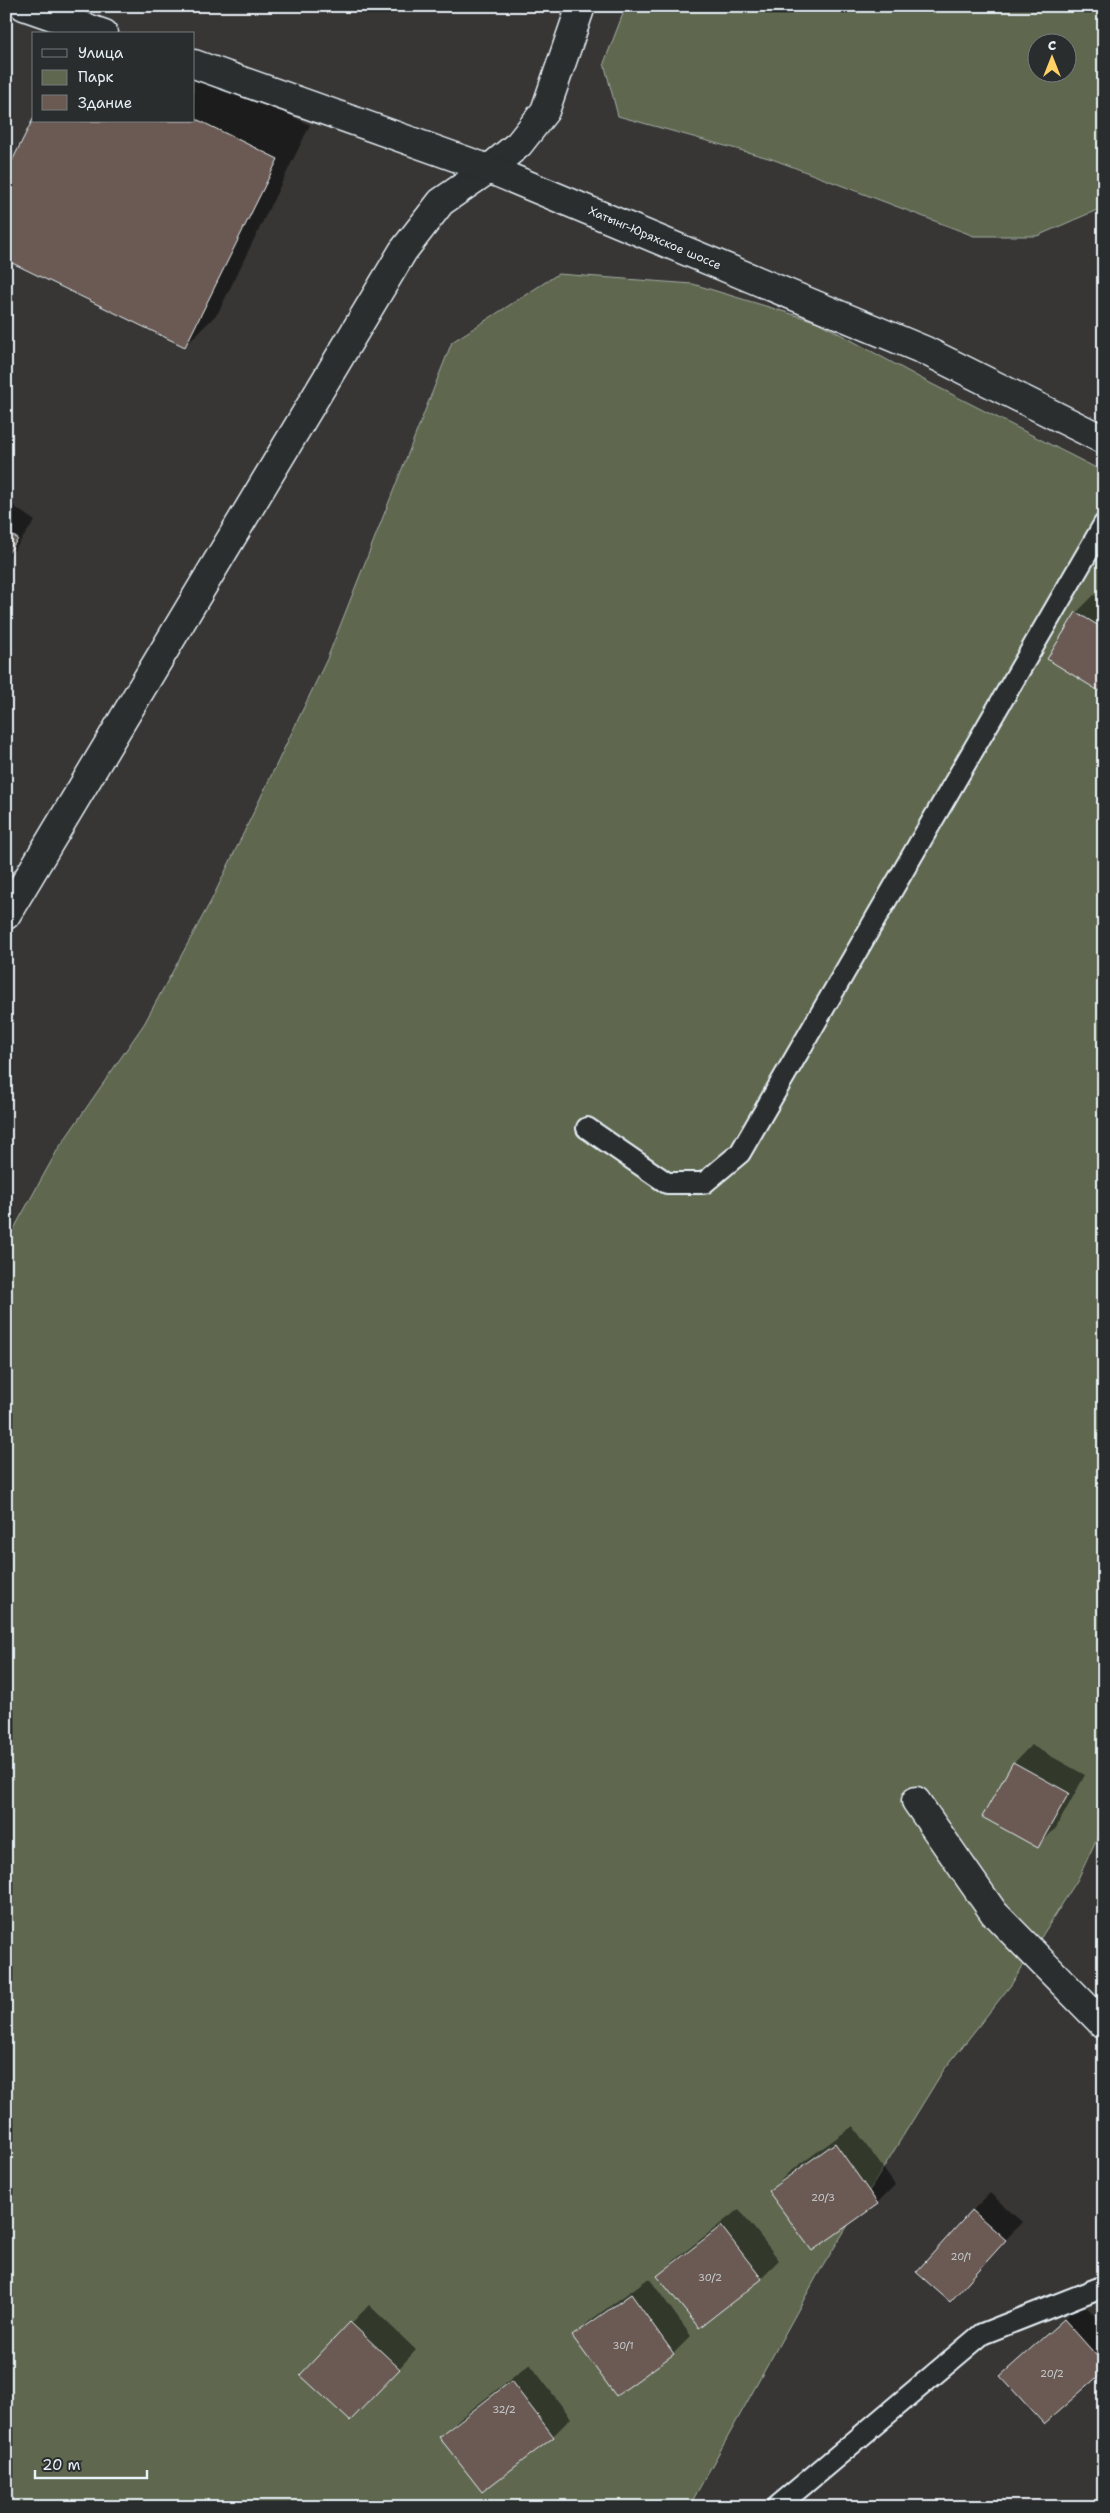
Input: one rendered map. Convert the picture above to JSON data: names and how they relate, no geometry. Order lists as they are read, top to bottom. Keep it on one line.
{"streets":{"street":["Хатынг-Юряхское шоссе"]},"house_numbers":["20/3","20/1","30/2","30/1","20/2","32/2"],"legend":["Улица","Парк","Здание"],"scale_bar":"20 m","north":"top"}
